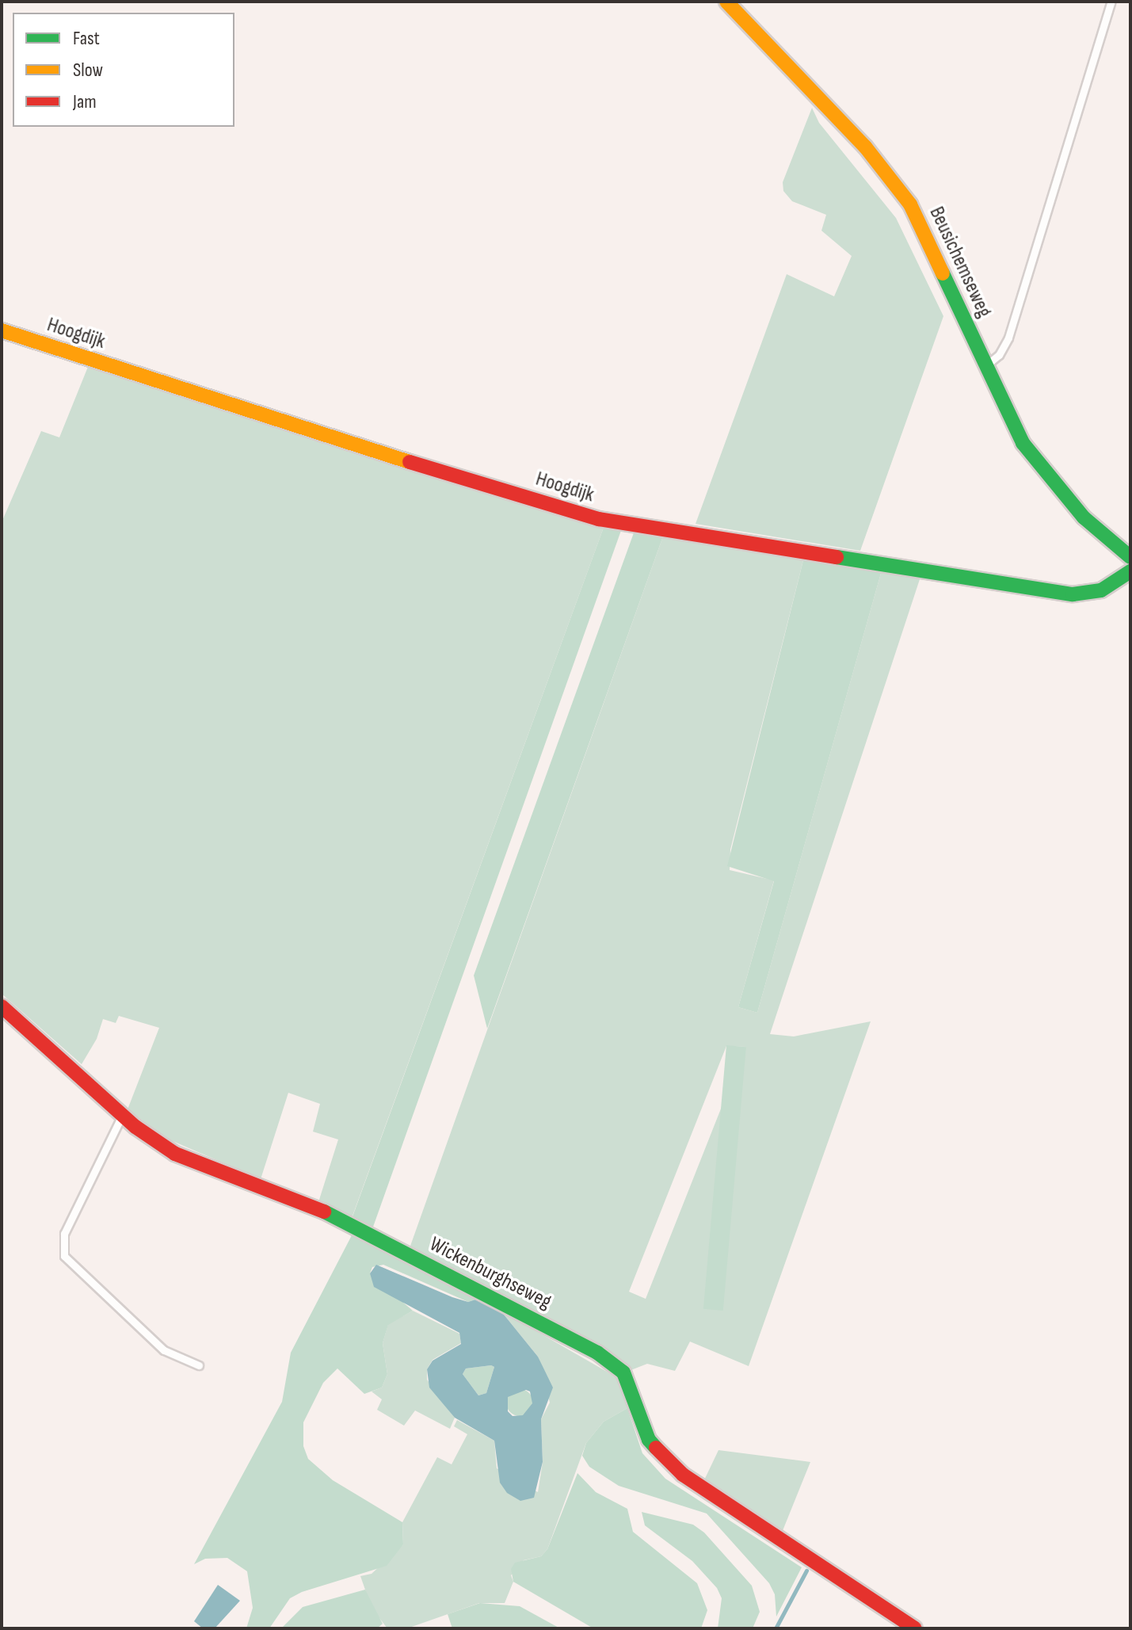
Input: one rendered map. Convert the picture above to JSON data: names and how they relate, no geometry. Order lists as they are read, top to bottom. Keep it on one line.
{"streets":{"street":["Beusichemseweg","Hoogdijk","Wickenburghseweg"]},"legend":["Fast","Slow","Jam"]}
